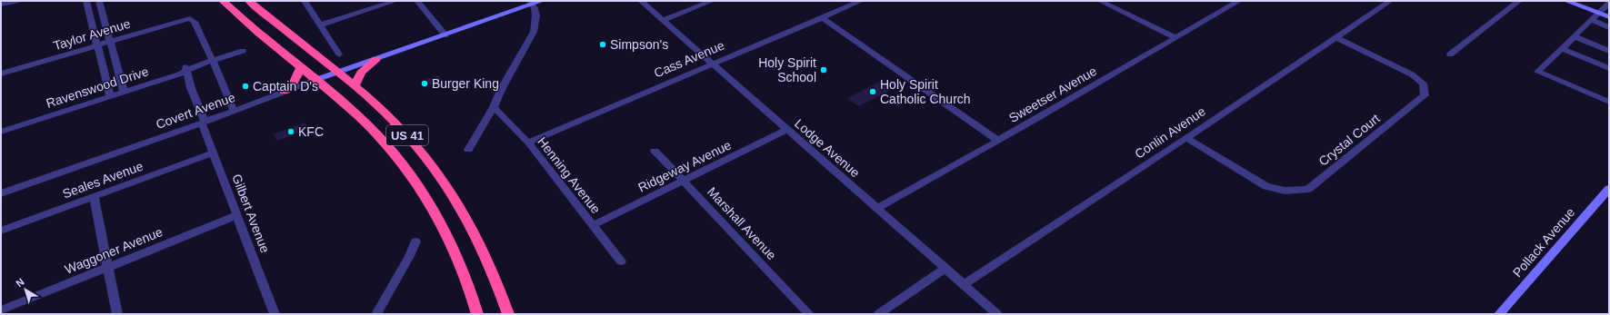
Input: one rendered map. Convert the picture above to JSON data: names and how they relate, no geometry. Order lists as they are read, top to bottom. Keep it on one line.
{"streets":{"highway":["US 41"],"street":["Taylor Avenue","Cass Avenue","Ravenswood Drive","Sweetser Avenue","Covert Avenue","Conlin Avenue","Crystal Court","Lodge Avenue","Ridgeway Avenue","Henning Avenue","Seales Avenue","Gilbert Avenue","Marshall Avenue","Pollack Avenue","Waggoner Avenue"]},"crossings":[["Taylor Avenue","Ravenswood Drive"],["Cass Avenue","Lodge Avenue"],["Cass Avenue","Henning Avenue"],["Ravenswood Drive","Gilbert Avenue"],["Sweetser Avenue","Lodge Avenue"],["Covert Avenue","US 41"],["Covert Avenue","Gilbert Avenue"],["Conlin Avenue","Crystal Court"],["Conlin Avenue","Lodge Avenue"],["Lodge Avenue","Ridgeway Avenue"],["Ridgeway Avenue","Henning Avenue"],["Ridgeway Avenue","Marshall Avenue"],["Seales Avenue","Gilbert Avenue"],["Gilbert Avenue","Waggoner Avenue"]],"places":["Simpson's","Holy Spirit School","Burger King","Captain D's","Holy Spirit Catholic Church","KFC"],"north":"top left"}
